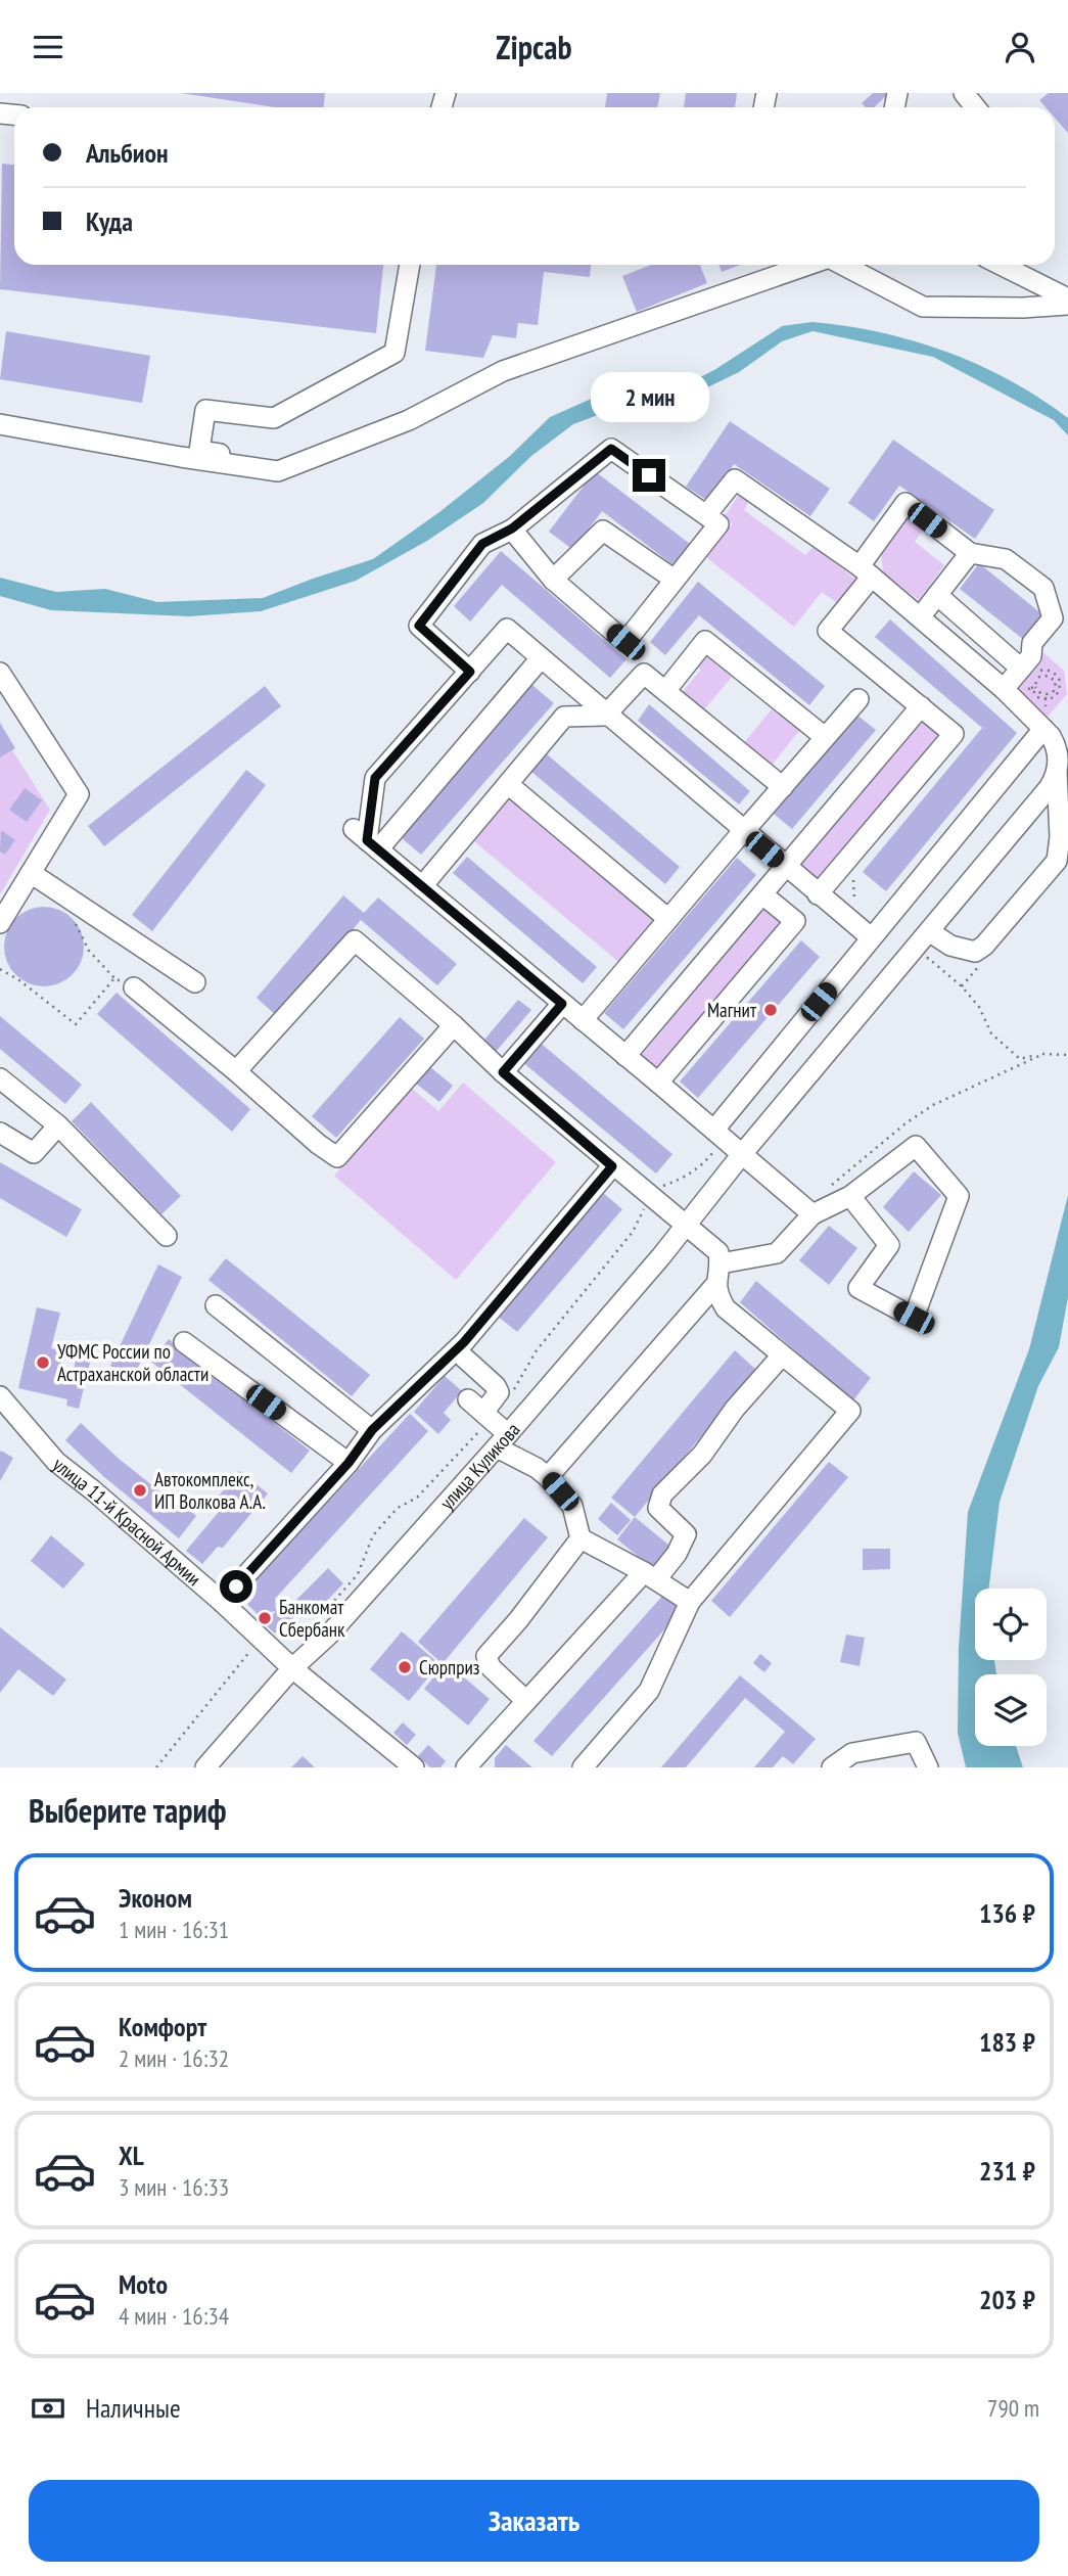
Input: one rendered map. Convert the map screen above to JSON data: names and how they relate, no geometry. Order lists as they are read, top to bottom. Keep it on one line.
{"streets":{"street":["улица Куликова","улица 11-й Красной Армии"]},"crossings":[["улица Куликова","улица 11-й Красной Армии"]],"places":["Магнит","УФМС России по Астраханской области","Автокомплекс, ИП Волкова А.А.","Банкомат Сбербанк","Сюрприз"],"page":{"header":"Zipcab","banner":["Альбион","Куда"],"bubble":"2 мин","heading":"Выберите тариф","list":[{"name":"Эконом","note":"1 мин · 16:31","value":"136 ₽"},{"name":"Комфорт","note":"2 мин · 16:32","value":"183 ₽"},{"name":"XL","note":"3 мин · 16:33","value":"231 ₽"},{"name":"Moto","note":"4 мин · 16:34","value":"203 ₽"}],"pay":["Наличные","790 m"],"buttons":"Заказать"}}
